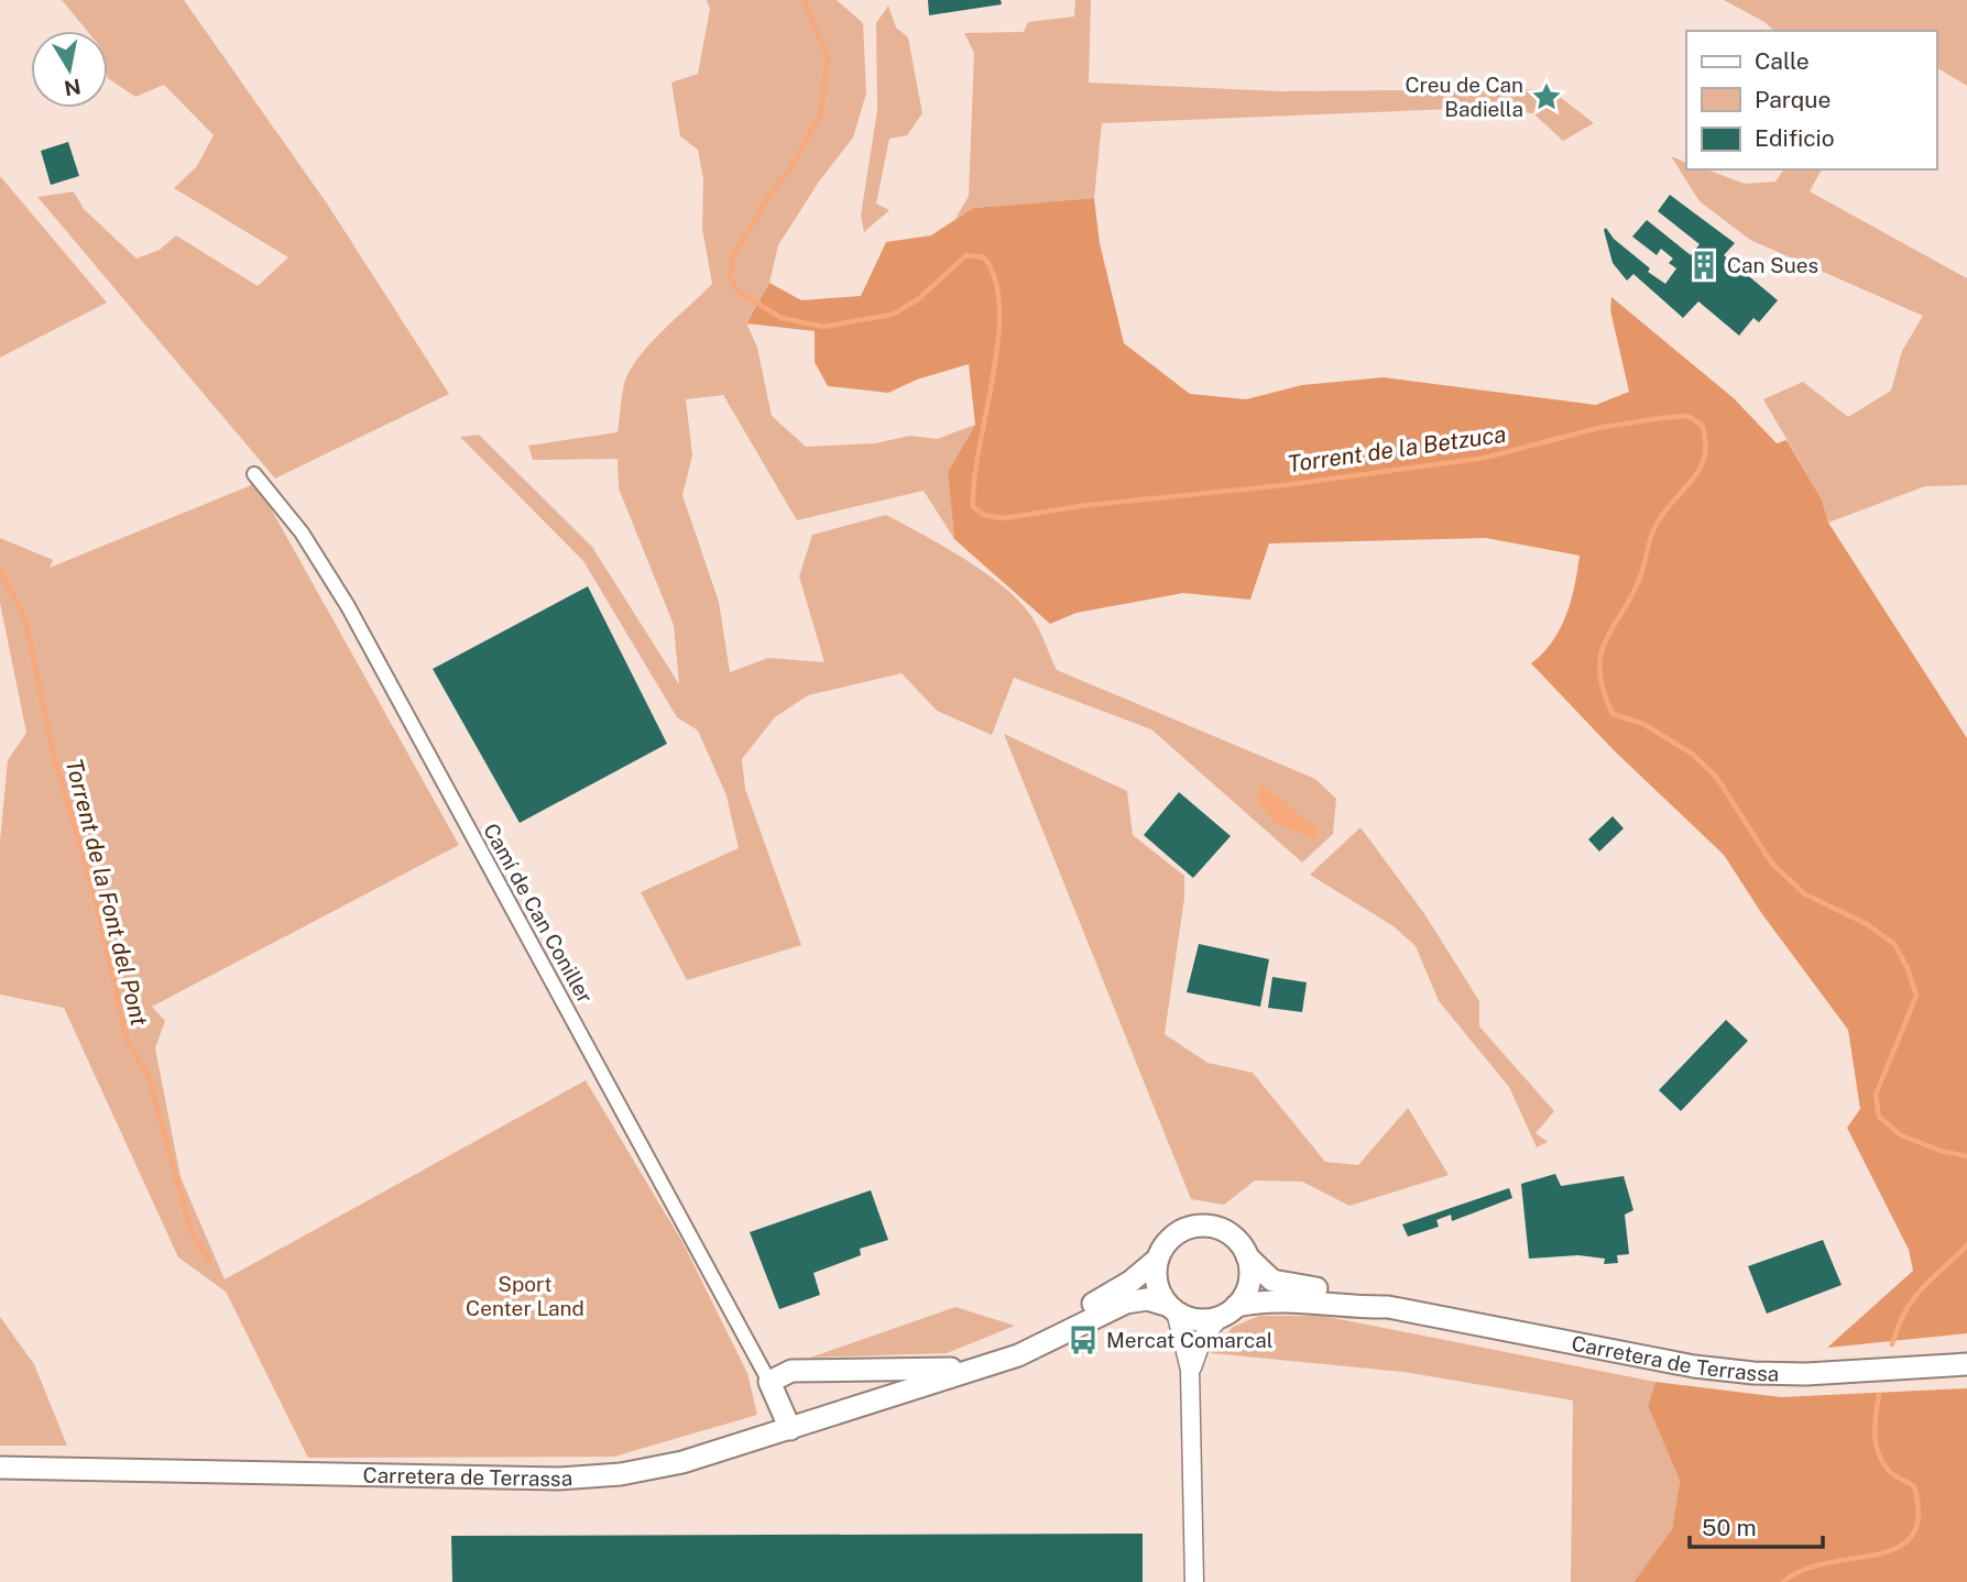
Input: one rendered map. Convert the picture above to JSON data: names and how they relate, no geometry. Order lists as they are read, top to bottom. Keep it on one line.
{"streets":{"main road":["Carretera de Terrassa"],"street":["Camí de Can Coniller"]},"water":["Torrent de la Betzuca","Torrent de la Font del Pont"],"parks":["Sport Center Land"],"places":{"place":["Creu de Can Badiella"],"building":["Can Sues"],"bus stop":["Mercat Comarcal"]},"legend":["Calle","Parque","Edificio"],"scale_bar":"50 m","north":"bottom"}
